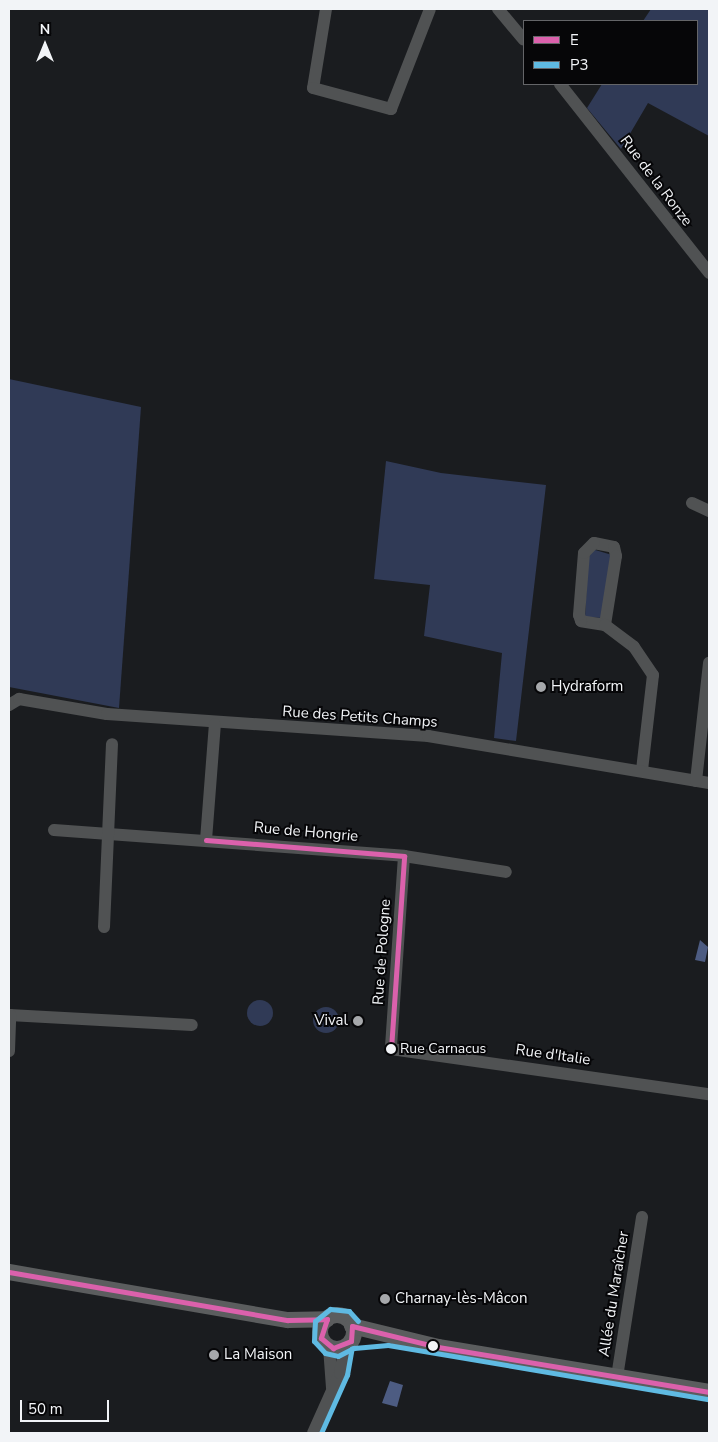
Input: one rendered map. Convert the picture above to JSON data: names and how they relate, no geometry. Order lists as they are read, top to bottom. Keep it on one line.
{"streets":{"street":["Rue de la Ronze","Rue des Petits Champs","Rue de Hongrie","Rue de Pologne","Rue d'Italie","Allée du Maraîcher"]},"crossings":[["Rue de Hongrie","Rue de Pologne"],["Rue de Pologne","Rue d'Italie"]],"places":["Hydraform","Vival","Rue Carnacus","Charnay-lès-Mâcon","La Maison"],"lines":["transit line E","transit line P3"],"legend":["E","P3"],"scale_bar":"50 m","north":"top"}
